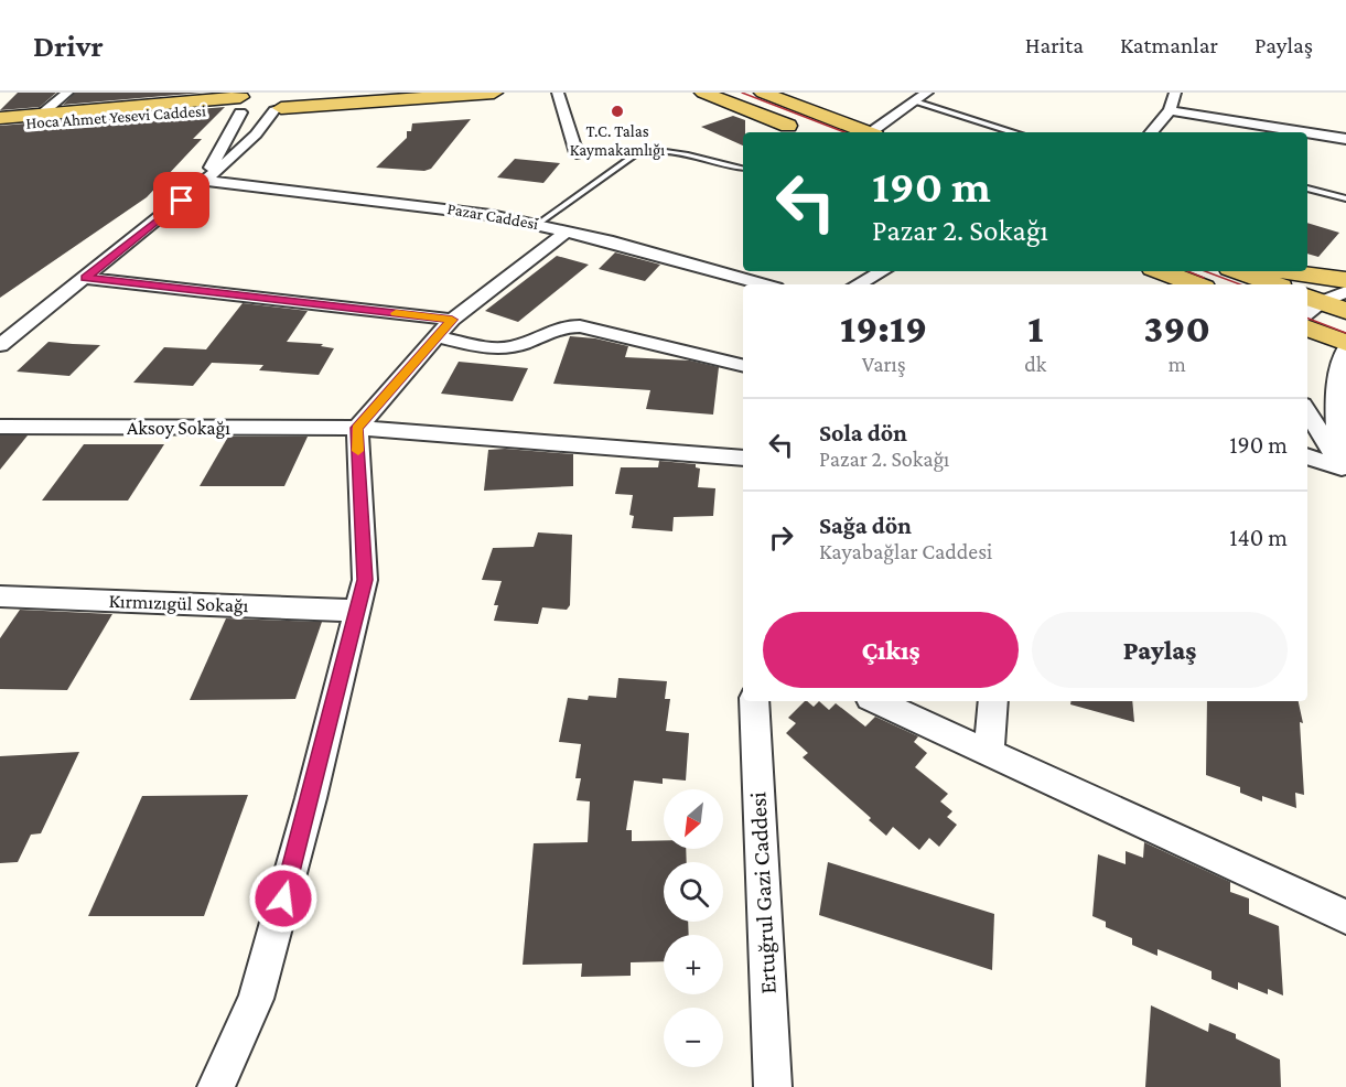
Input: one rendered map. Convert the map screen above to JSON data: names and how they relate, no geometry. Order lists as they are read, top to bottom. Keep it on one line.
{"streets":{"main road":["Hoca Ahmet Yesevi Caddesi"],"street":["Pazar Caddesi","Aksoy Sokağı","Kırmızıgül Sokağı","Ertuğrul Gazi Caddesi"]},"places":["T.C. Talas Kaymakamlığı"],"north":"bottom left","page":{"header":"Drivr","nav":["Harita","Katmanlar","Paylaş"],"turn":["190 m","Pazar 2. Sokağı"],"eta":["19:19","Varış","1","dk","390","m"],"list":[{"name":"Sola dön","note":"Pazar 2. Sokağı","value":"190 m"},{"name":"Sağa dön","note":"Kayabağlar Caddesi","value":"140 m"}],"buttons":["Çıkış","Paylaş"],"map_buttons":["+","−"]}}
